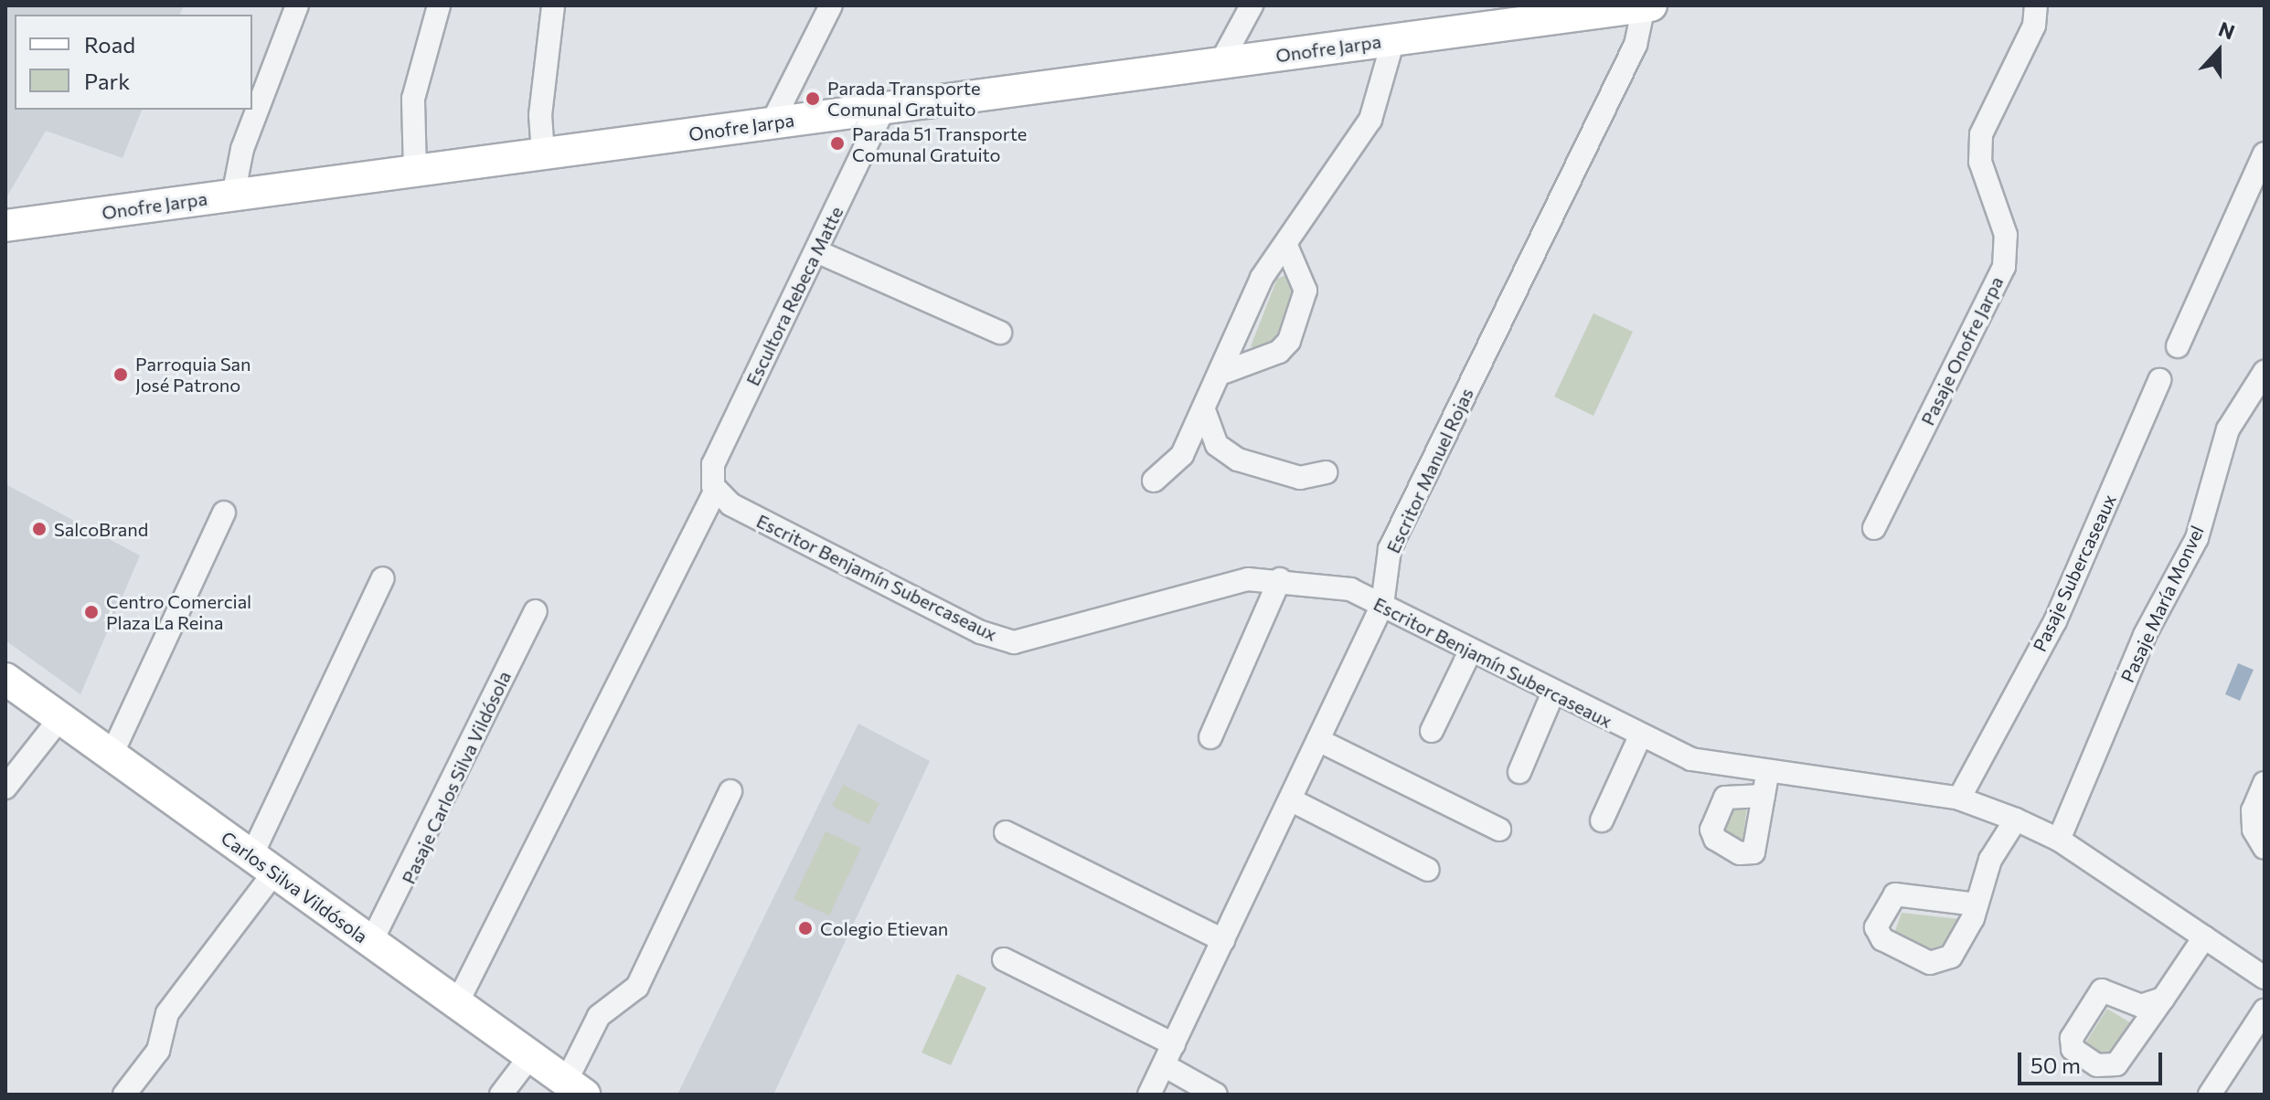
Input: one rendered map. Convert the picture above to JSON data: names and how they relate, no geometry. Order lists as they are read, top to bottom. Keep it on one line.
{"streets":{"street":["Onofre Jarpa","Escultora Rebeca Matte","Pasaje Onofre Jarpa","Escritor Manuel Rojas","Pasaje Subercaseaux","Escritor Benjamín Subercaseaux","Pasaje María Monvel","Pasaje Carlos Silva Vildósola","Carlos Silva Vildósola"]},"crossings":[["Onofre Jarpa","Escultora Rebeca Matte"],["Onofre Jarpa","Escritor Manuel Rojas"],["Escultora Rebeca Matte","Escritor Benjamín Subercaseaux"],["Escultora Rebeca Matte","Carlos Silva Vildósola"],["Escritor Manuel Rojas","Escritor Benjamín Subercaseaux"],["Pasaje Subercaseaux","Escritor Benjamín Subercaseaux"],["Escritor Benjamín Subercaseaux","Pasaje María Monvel"],["Pasaje Carlos Silva Vildósola","Carlos Silva Vildósola"]],"places":["Parada Transporte Comunal Gratuito","Parada 51 Transporte Comunal Gratuito","Parroquia San José Patrono","SalcoBrand","Centro Comercial Plaza La Reina","Colegio Etievan"],"legend":["Road","Park"],"scale_bar":"50 m","north":"top"}
